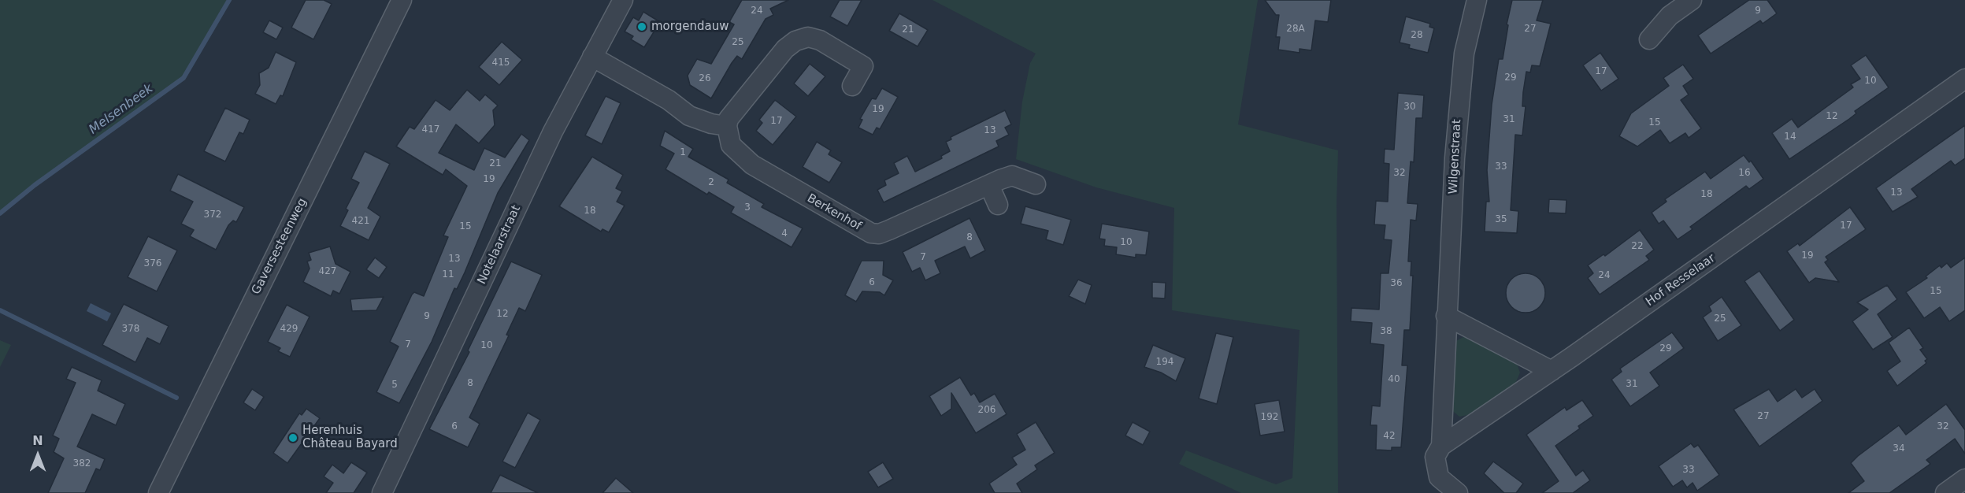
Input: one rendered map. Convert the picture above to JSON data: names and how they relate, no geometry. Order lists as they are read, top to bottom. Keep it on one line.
{"streets":{"street":["Wilgenstraat","Berkenhof","Notelaarstraat","Gaversesteenweg","Hof Resselaar"]},"crossings":[["Wilgenstraat","Hof Resselaar"]],"water":["Melsenbeek"],"places":["morgendauw","Herenhuis Château Bayard"],"house_numbers":["24","9","28A","27","21","28","25","415","17","29","26","10","30","19","12","31","17","15","417","13","14","1","21","33","32","16","19","2","13","18","3","18","372","35","421","17","15","4","8","10","22","19","7","13","376","427","11","24","6","36","15","12","9","25","378","429","38","7","10","29","194","40","8","31","5","206","27","192","6","32","42","34","382","33"],"north":"top"}
